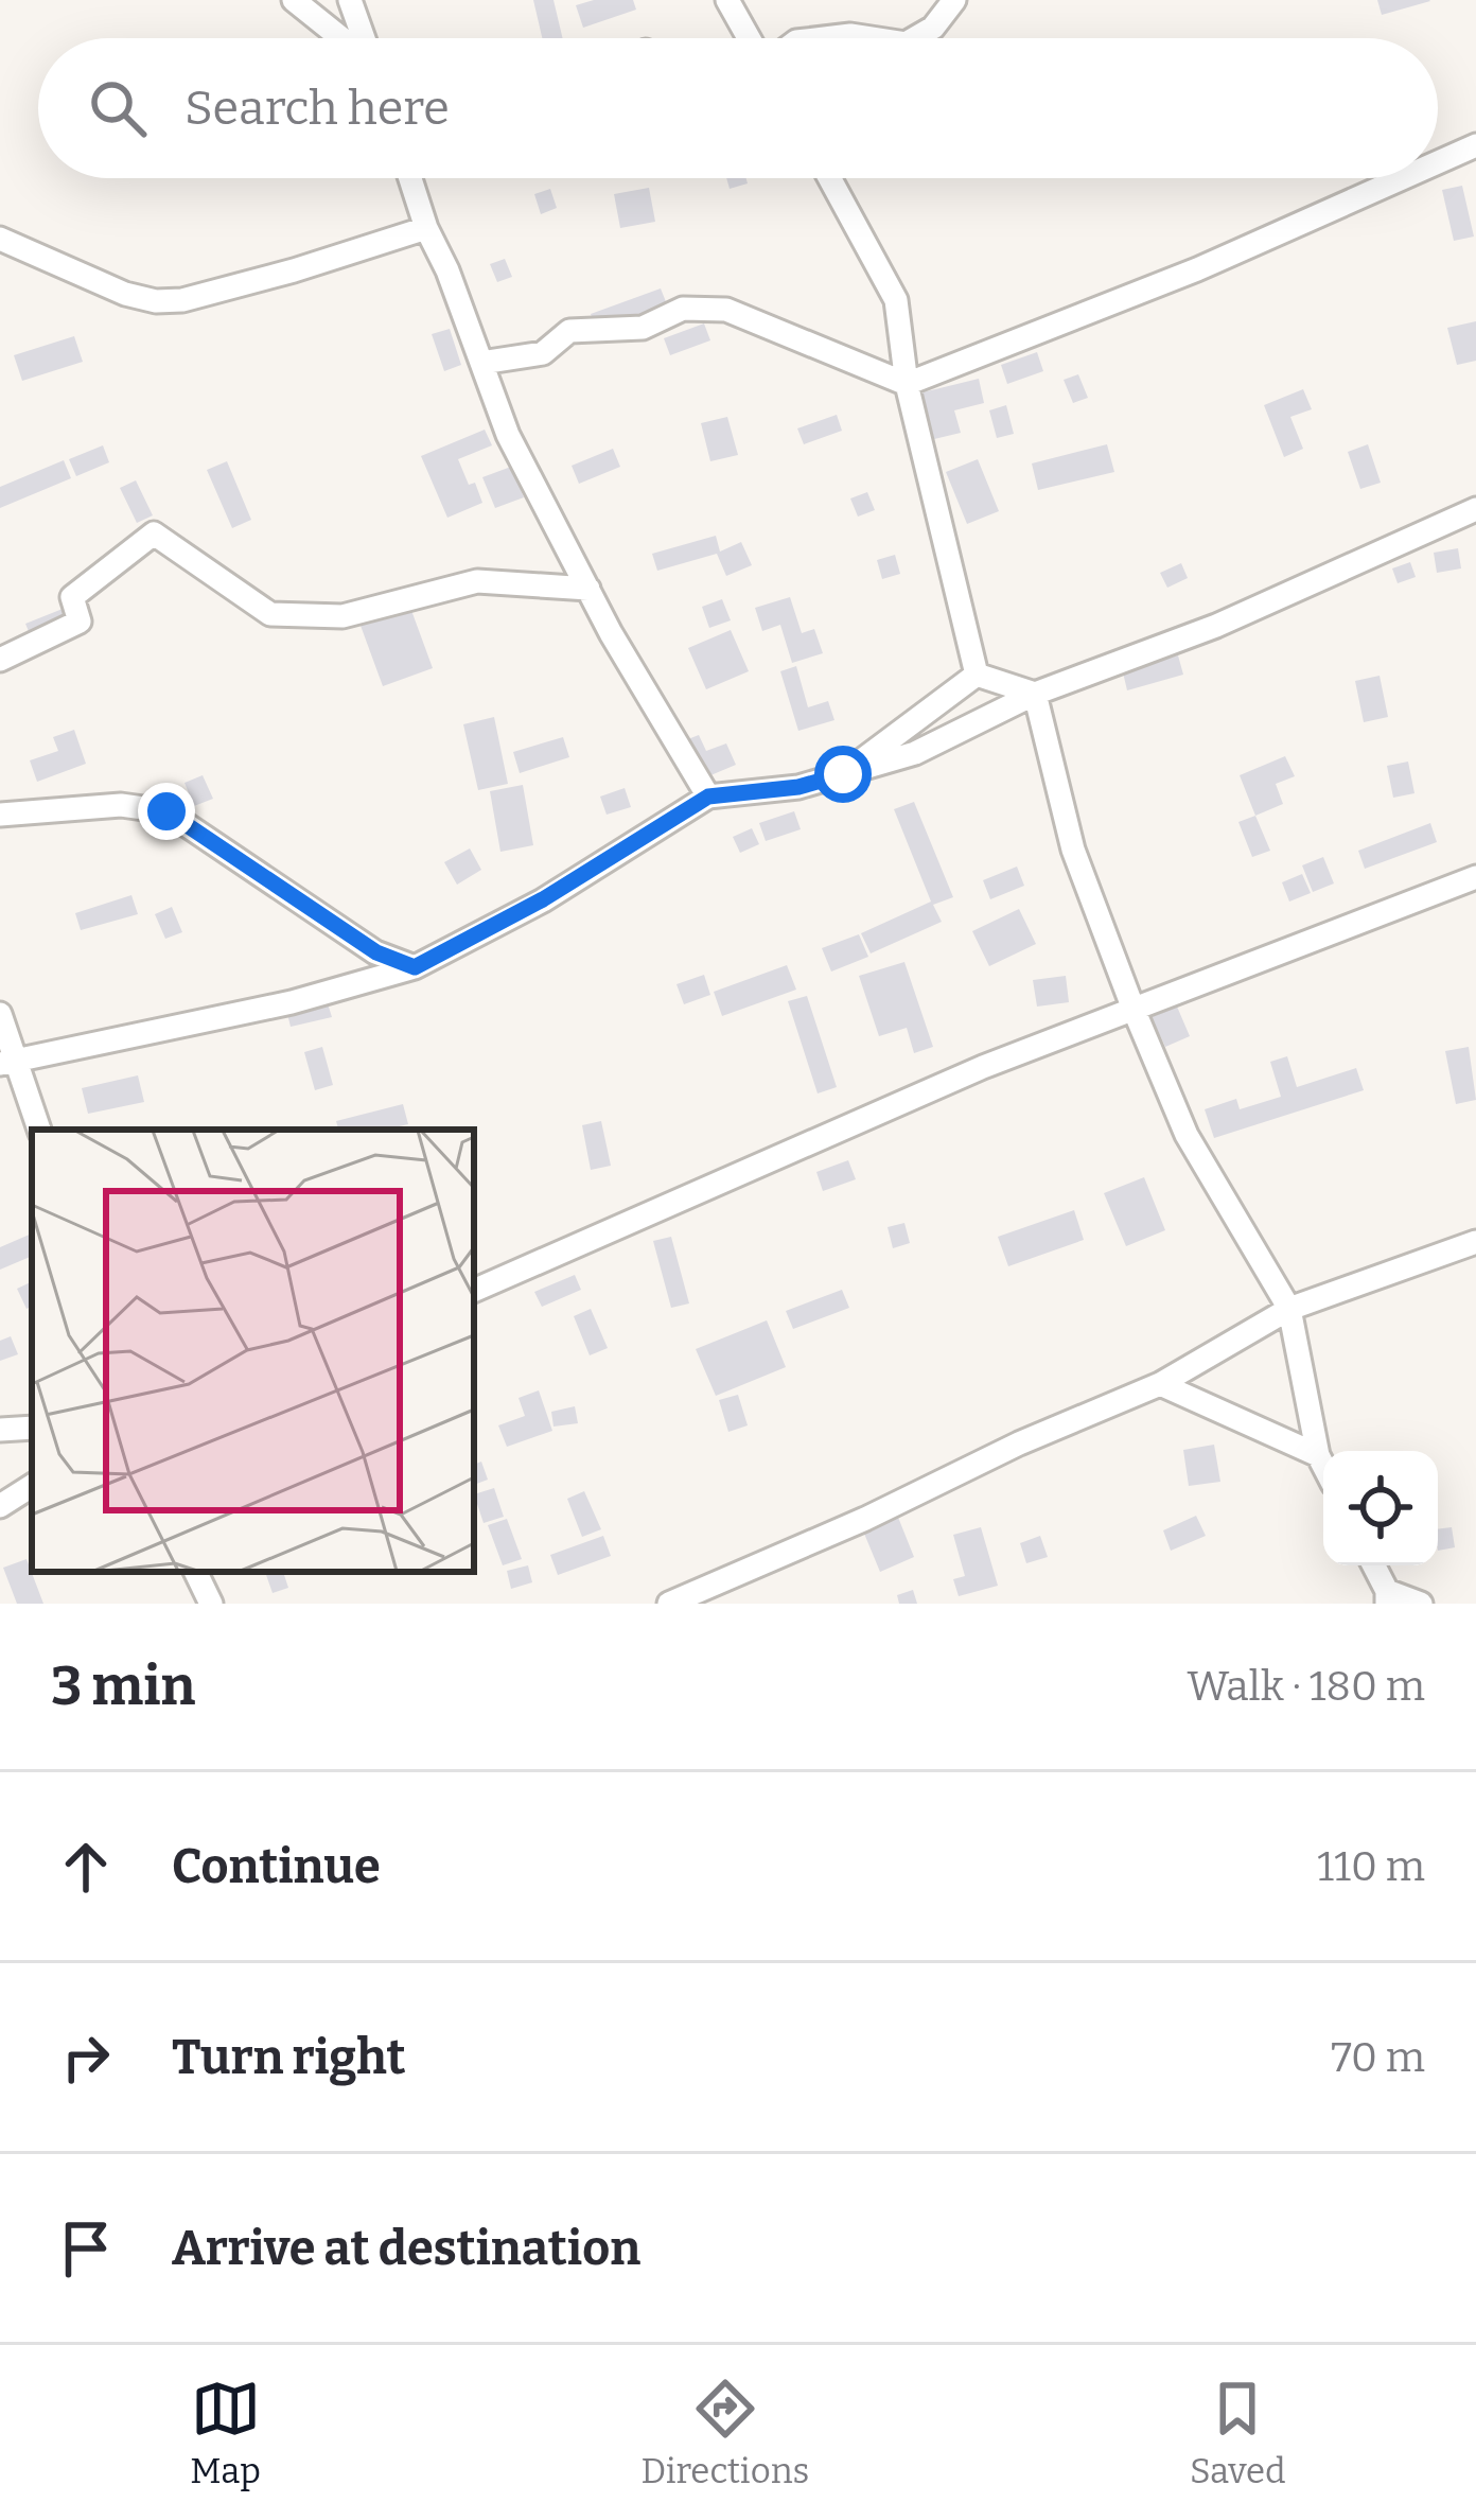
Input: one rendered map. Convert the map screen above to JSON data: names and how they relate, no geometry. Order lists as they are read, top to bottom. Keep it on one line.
{"page":{"search":"Search here","heading":["3 min","Walk · 180 m"],"list":[["Continue","110 m"],["Turn right","70 m"],"Arrive at destination"],"nav":["Map","Directions","Saved"]}}
